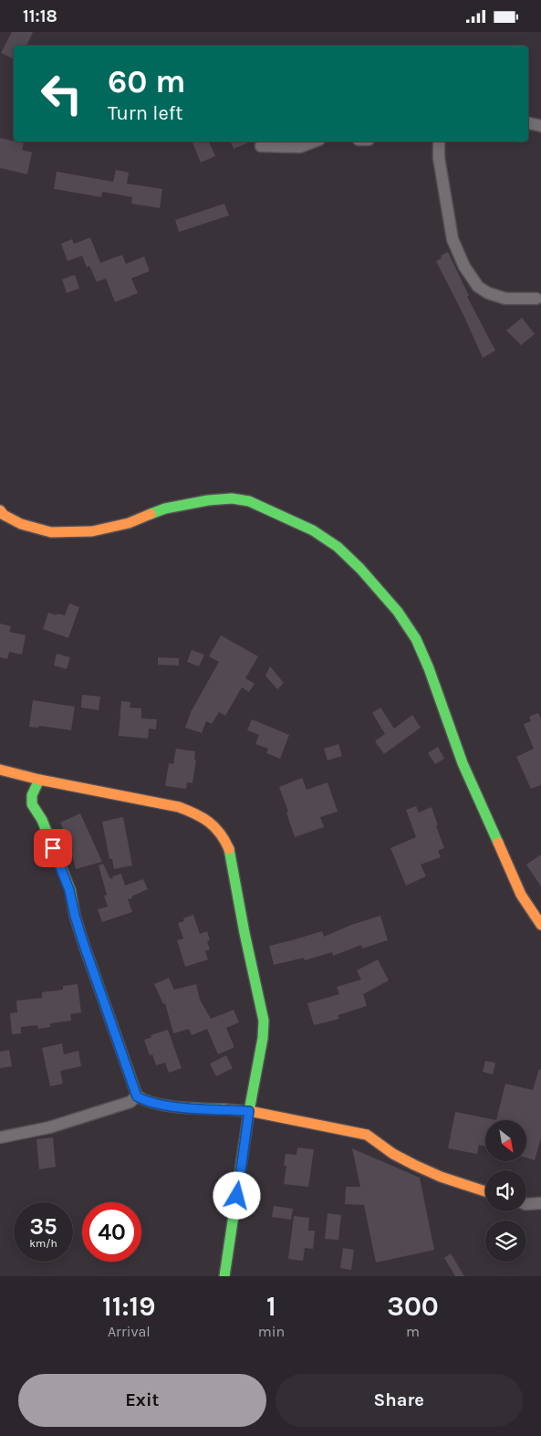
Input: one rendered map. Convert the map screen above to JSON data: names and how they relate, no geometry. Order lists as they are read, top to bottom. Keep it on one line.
{"north":"bottom right","page":{"status":"11:18","turn":["60 m","Turn left"],"speed":"35 km/h","limit":"40","eta":["11:19","Arrival","1","min","300","m"],"buttons":["Exit","Share"]}}
